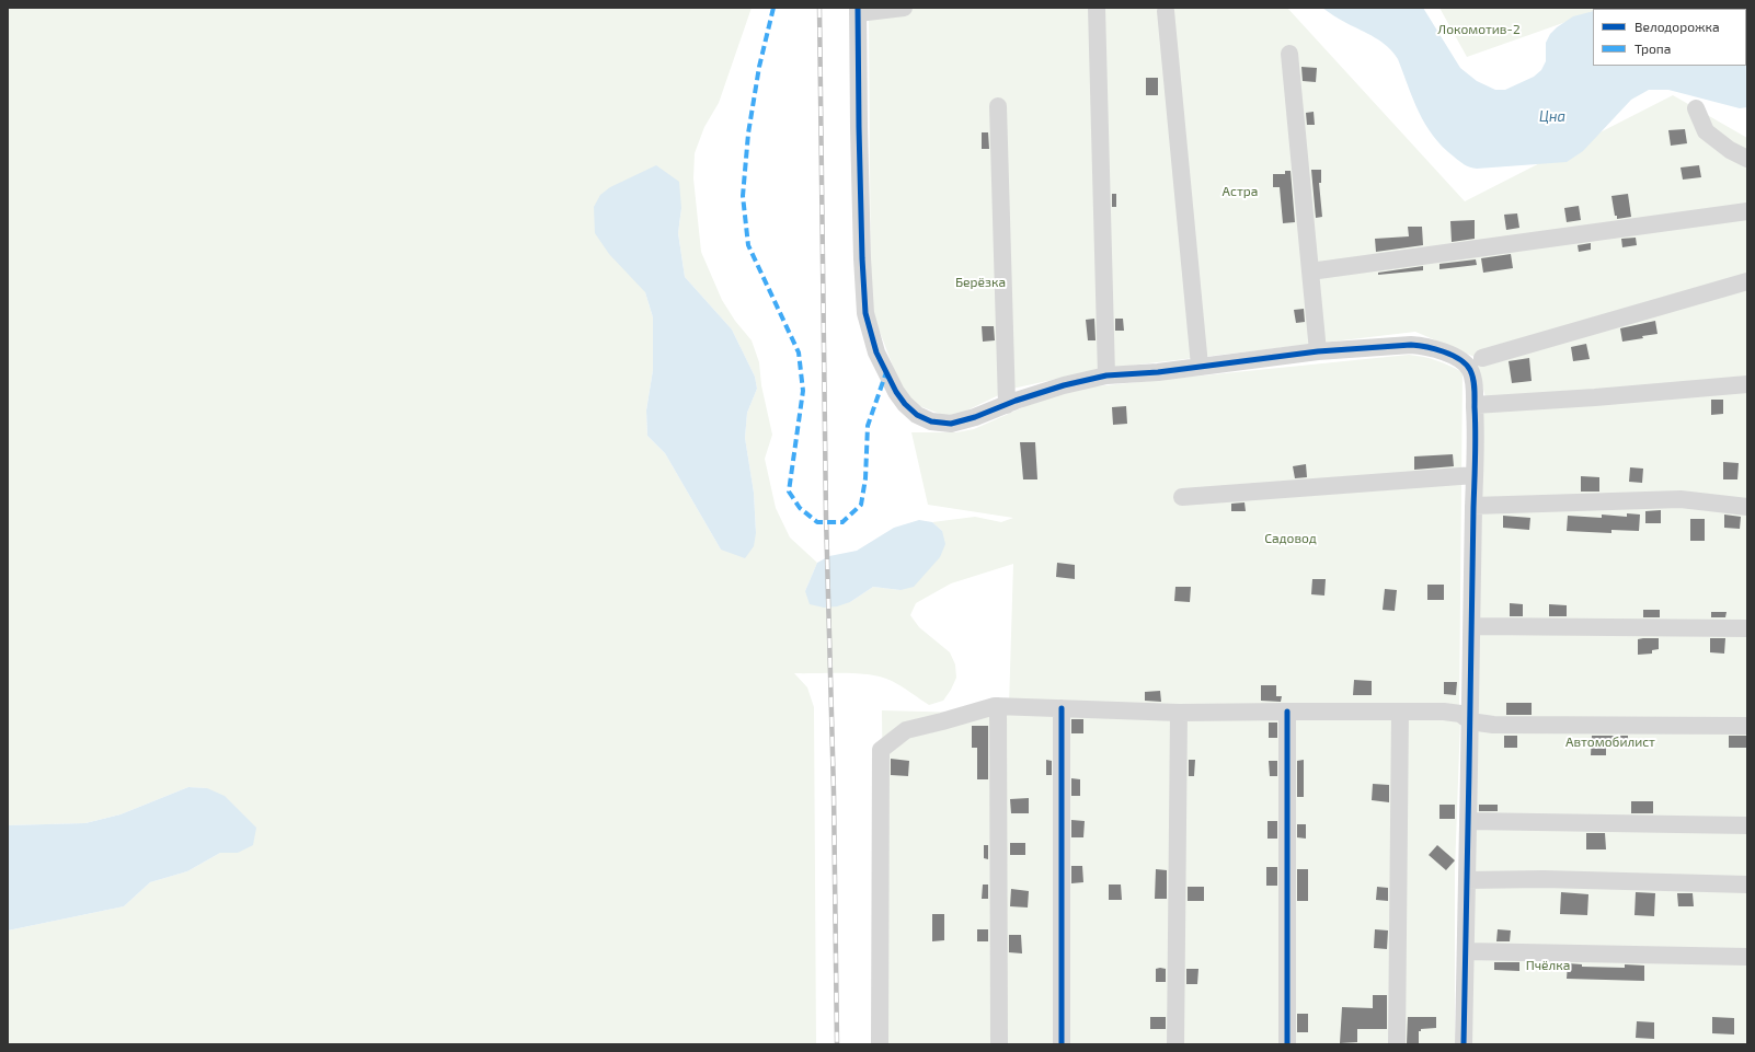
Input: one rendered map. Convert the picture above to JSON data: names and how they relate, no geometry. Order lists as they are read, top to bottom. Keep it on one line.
{"water":["Цна"],"parks":["Локомотив-2","Астра","Берёзка","Садовод","Автомобилист","Пчёлка"],"legend":["Велодорожка","Тропа"]}
